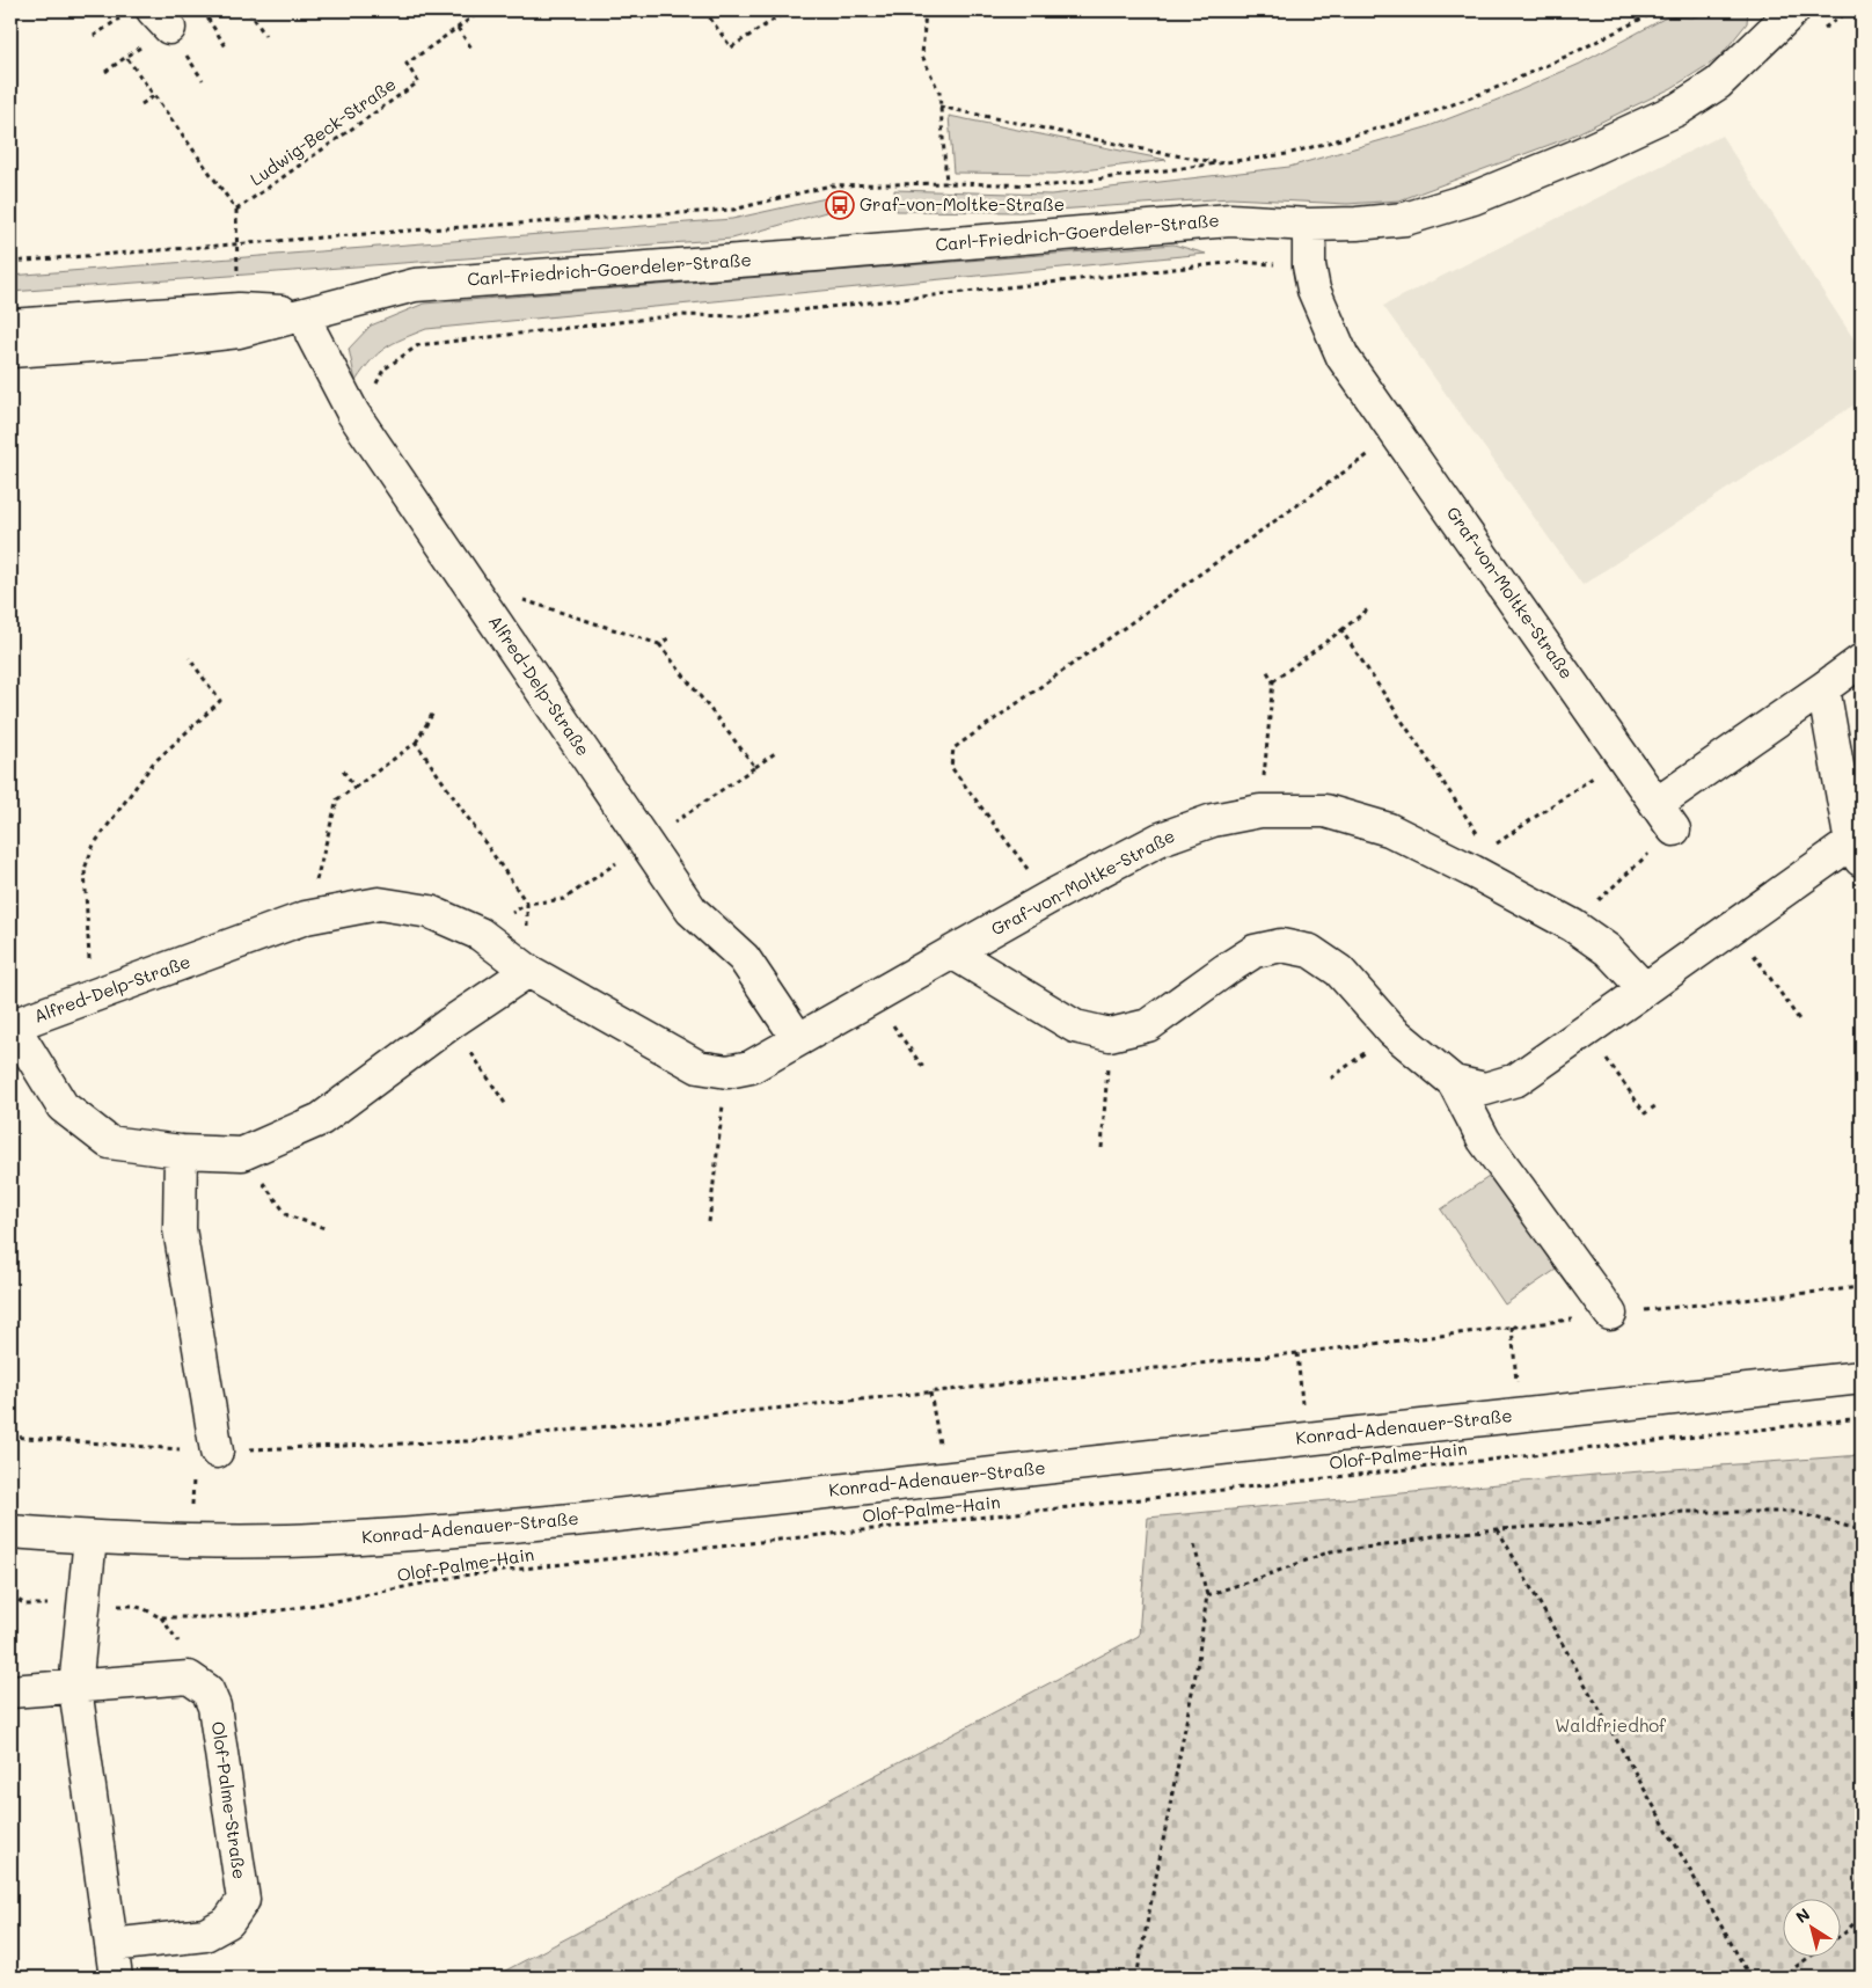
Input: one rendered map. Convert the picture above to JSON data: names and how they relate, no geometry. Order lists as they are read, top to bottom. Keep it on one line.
{"streets":{"street":["Carl-Friedrich-Goerdeler-Straße","Graf-von-Moltke-Straße","Alfred-Delp-Straße","Konrad-Adenauer-Straße","Olof-Palme-Straße"],"path":["Ludwig-Beck-Straße","Olof-Palme-Hain"]},"crossings":[["Carl-Friedrich-Goerdeler-Straße","Graf-von-Moltke-Straße"],["Carl-Friedrich-Goerdeler-Straße","Alfred-Delp-Straße"],["Graf-von-Moltke-Straße","Alfred-Delp-Straße"]],"parks":["Waldfriedhof"],"places":{"bus stop":["Graf-von-Moltke-Straße"]},"north":"top left"}
